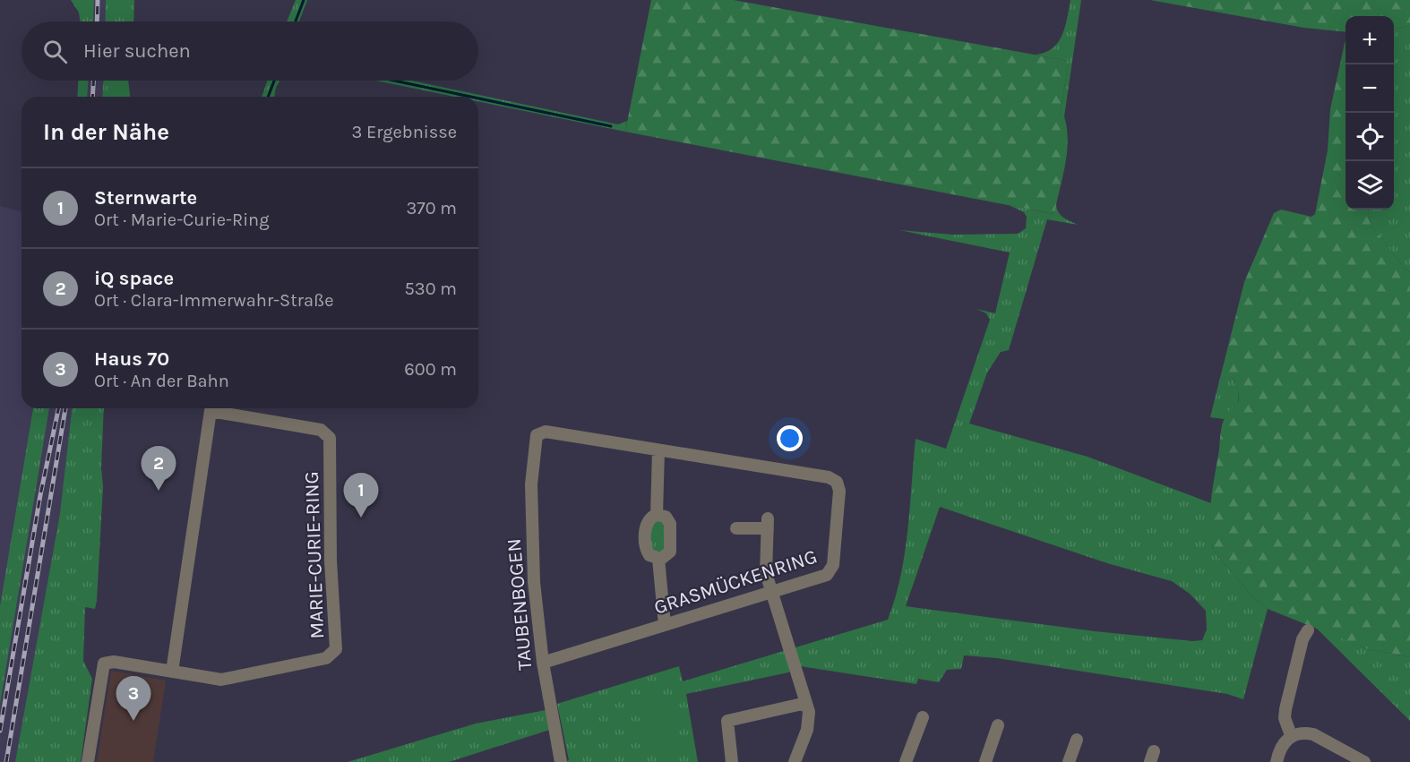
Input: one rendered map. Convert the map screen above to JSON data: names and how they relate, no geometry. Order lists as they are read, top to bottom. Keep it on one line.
{"streets":{"street":["MARIE-CURIE-RING","GRASMÜCKENRING","TAUBENBOGEN"]},"crossings":[["GRASMÜCKENRING","TAUBENBOGEN"]],"page":{"map_buttons":["+","−"],"search":"Hier suchen","heading":["In der Nähe","3 Ergebnisse"],"list":[{"mark":"1","name":"Sternwarte","note":"Ort · Marie-Curie-Ring","value":"370 m"},{"mark":"2","name":"iQ space","note":"Ort · Clara-Immerwahr-Straße","value":"530 m"},{"mark":"3","name":"Haus 70","note":"Ort · An der Bahn","value":"600 m"}],"pins":["2","1","3"]}}
